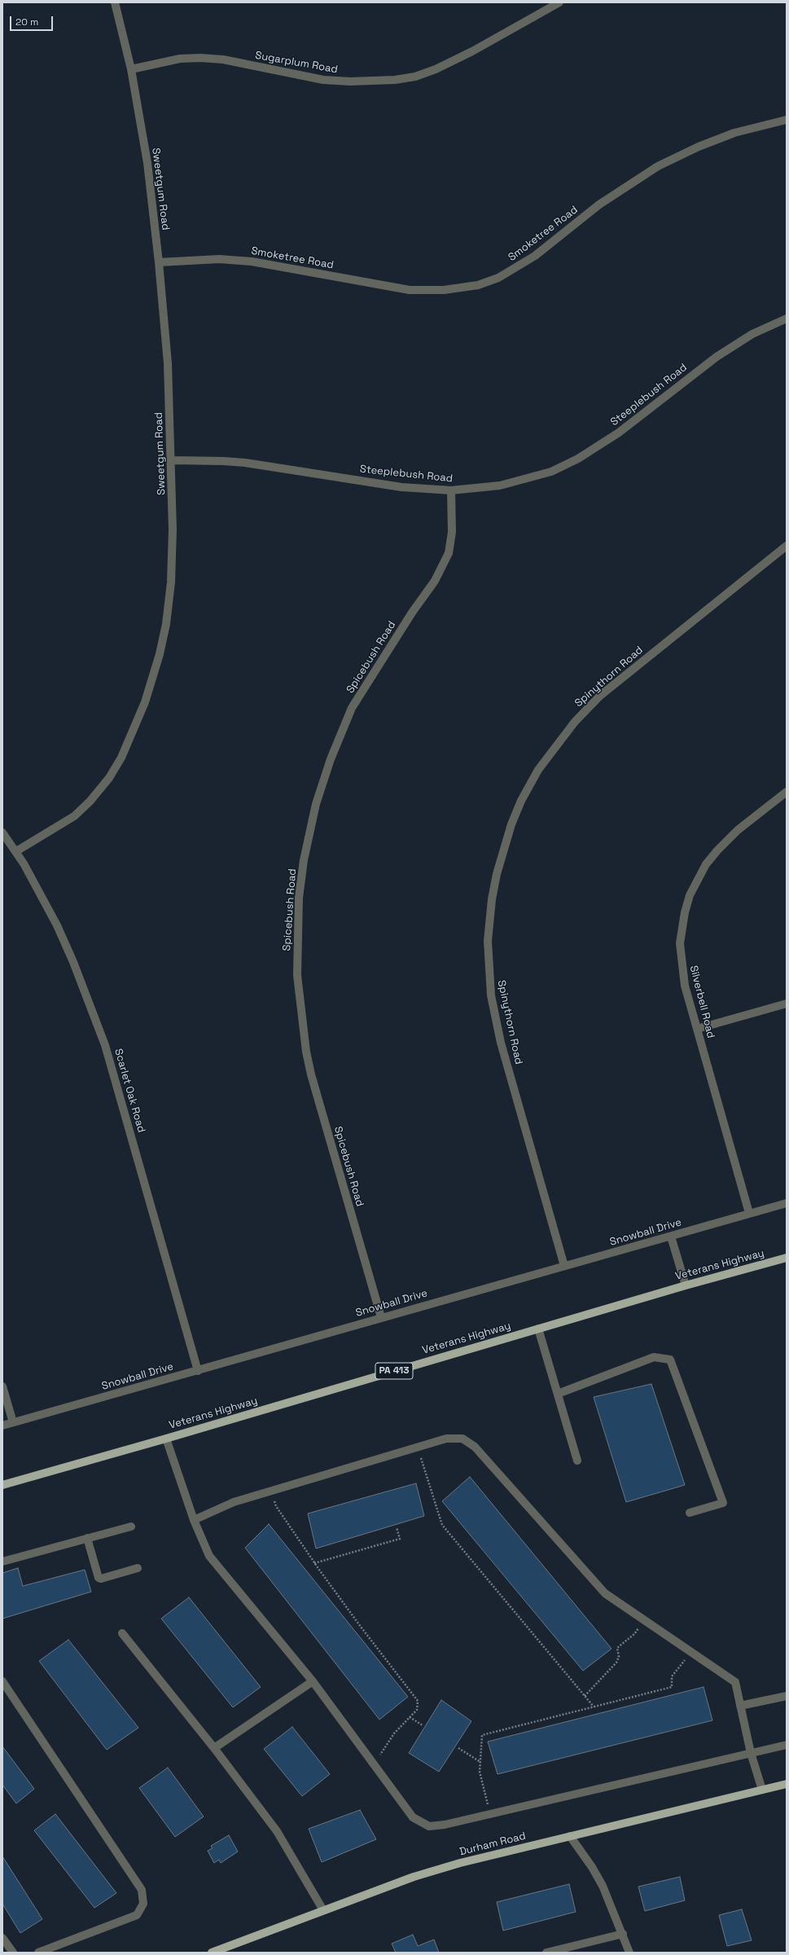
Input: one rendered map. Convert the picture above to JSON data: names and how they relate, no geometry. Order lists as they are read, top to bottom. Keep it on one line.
{"streets":{"main road":["Veterans Highway","PA 413","Durham Road"],"street":["Sugarplum Road","Sweetgum Road","Smoketree Road","Steeplebush Road","Spicebush Road","Spinythorn Road","Silverbell Road","Scarlet Oak Road","Snowball Drive"]},"crossings":[["Sugarplum Road","Sweetgum Road"],["Sweetgum Road","Smoketree Road"],["Sweetgum Road","Steeplebush Road"],["Sweetgum Road","Scarlet Oak Road"],["Steeplebush Road","Spicebush Road"],["Spicebush Road","Snowball Drive"],["Spinythorn Road","Snowball Drive"],["Silverbell Road","Snowball Drive"],["Scarlet Oak Road","Snowball Drive"]],"scale_bar":"20 m"}
